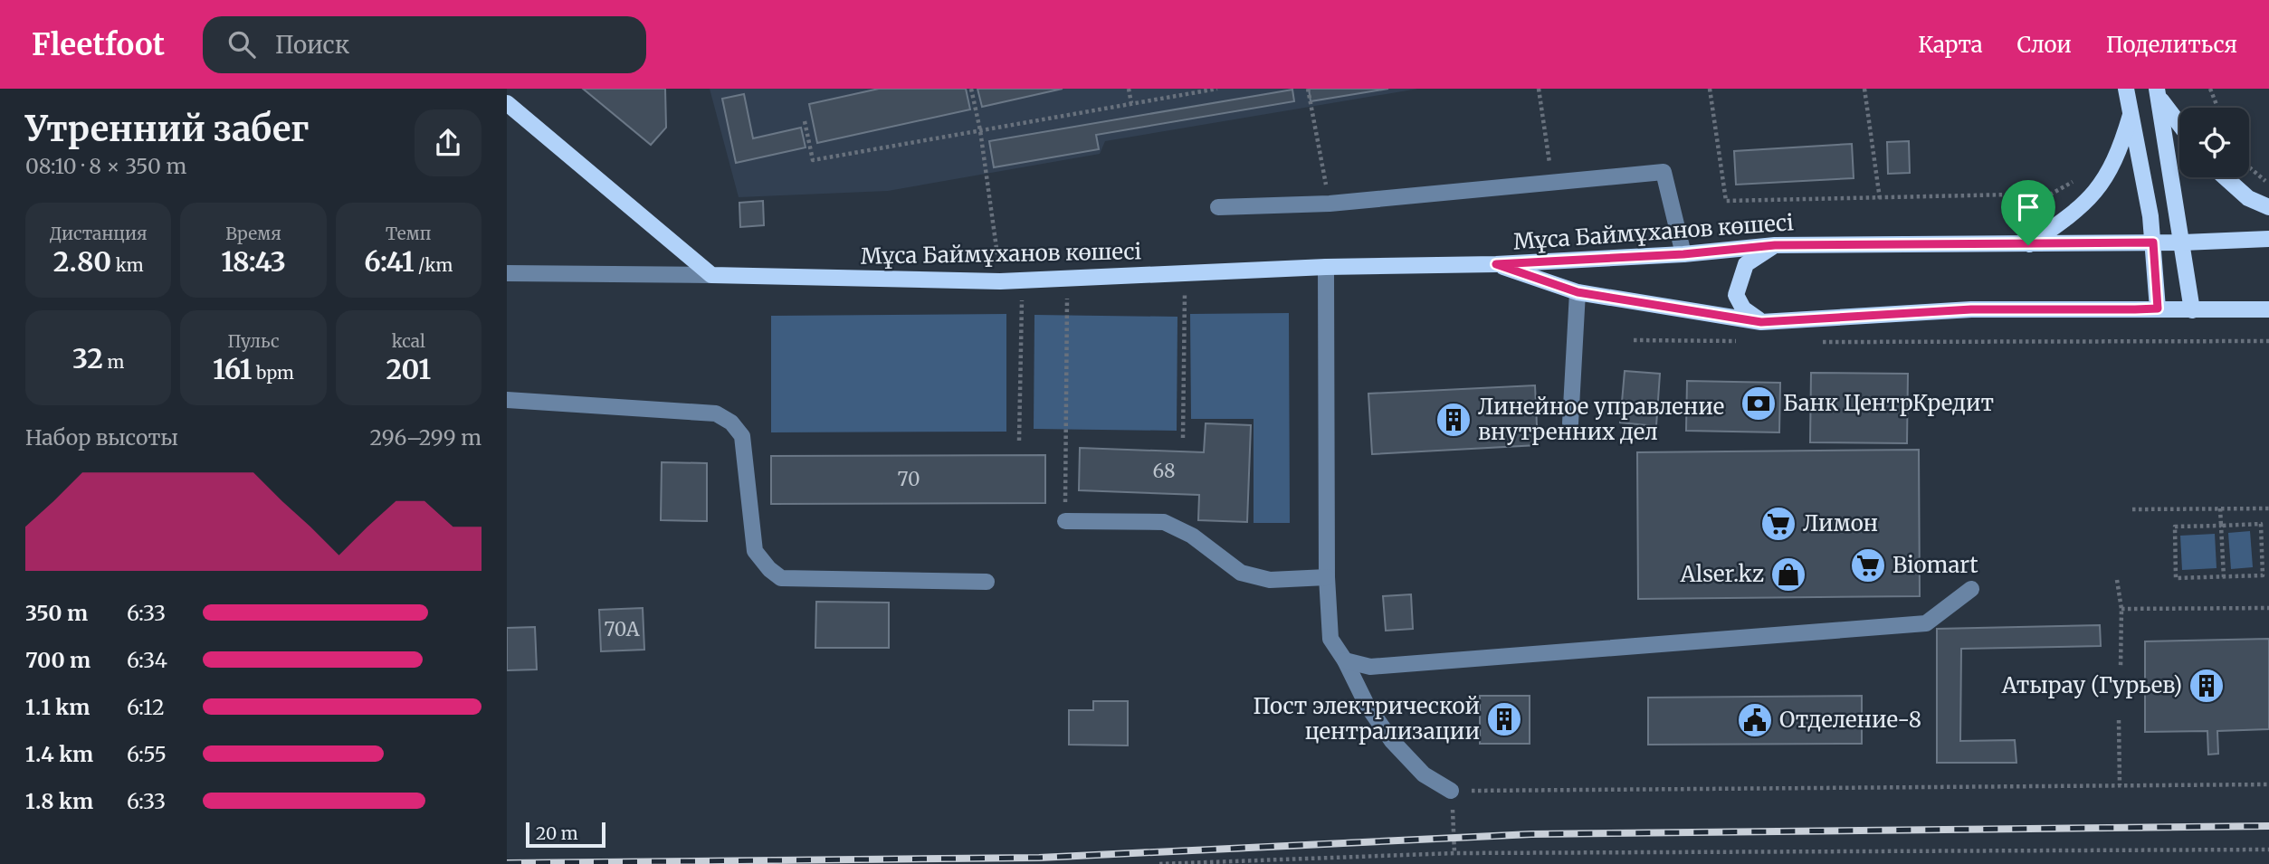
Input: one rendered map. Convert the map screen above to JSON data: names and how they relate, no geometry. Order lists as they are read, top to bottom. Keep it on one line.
{"streets":{"main road":["Мұса Баймұханов көшесі"]},"places":{"bank":["Банк ЦентрКредит"],"building":["Линейное управление внутренних дел","Атырау (Гурьев)","Пост электрической централизации"],"supermarket":["Лимон","Biomart"],"shop":["Alser.kz"],"public building":["Отделение-8"]},"house_numbers":["68","70","70А"],"scale_bar":"20 m","page":{"header":"Fleetfoot","search":"Поиск","nav":["Карта","Слои","Поделиться"],"heading":["Утренний забег","08:10 · 8 × 350 m"],"stats":[["Дистанция","2.80 km"],["Время","18:43"],["Темп","6:41 /km"],["32 m"],["Пульс","161 bpm"],["kcal","201"]],"chart":["Набор высоты","296–299 m"],"list":[{"name":"350 m","note":"6:33"},{"name":"700 m","note":"6:34"},{"name":"1.1 km","note":"6:12"},{"name":"1.4 km","note":"6:55"},{"name":"1.8 km","note":"6:33"}],"scale":"20 m"}}
